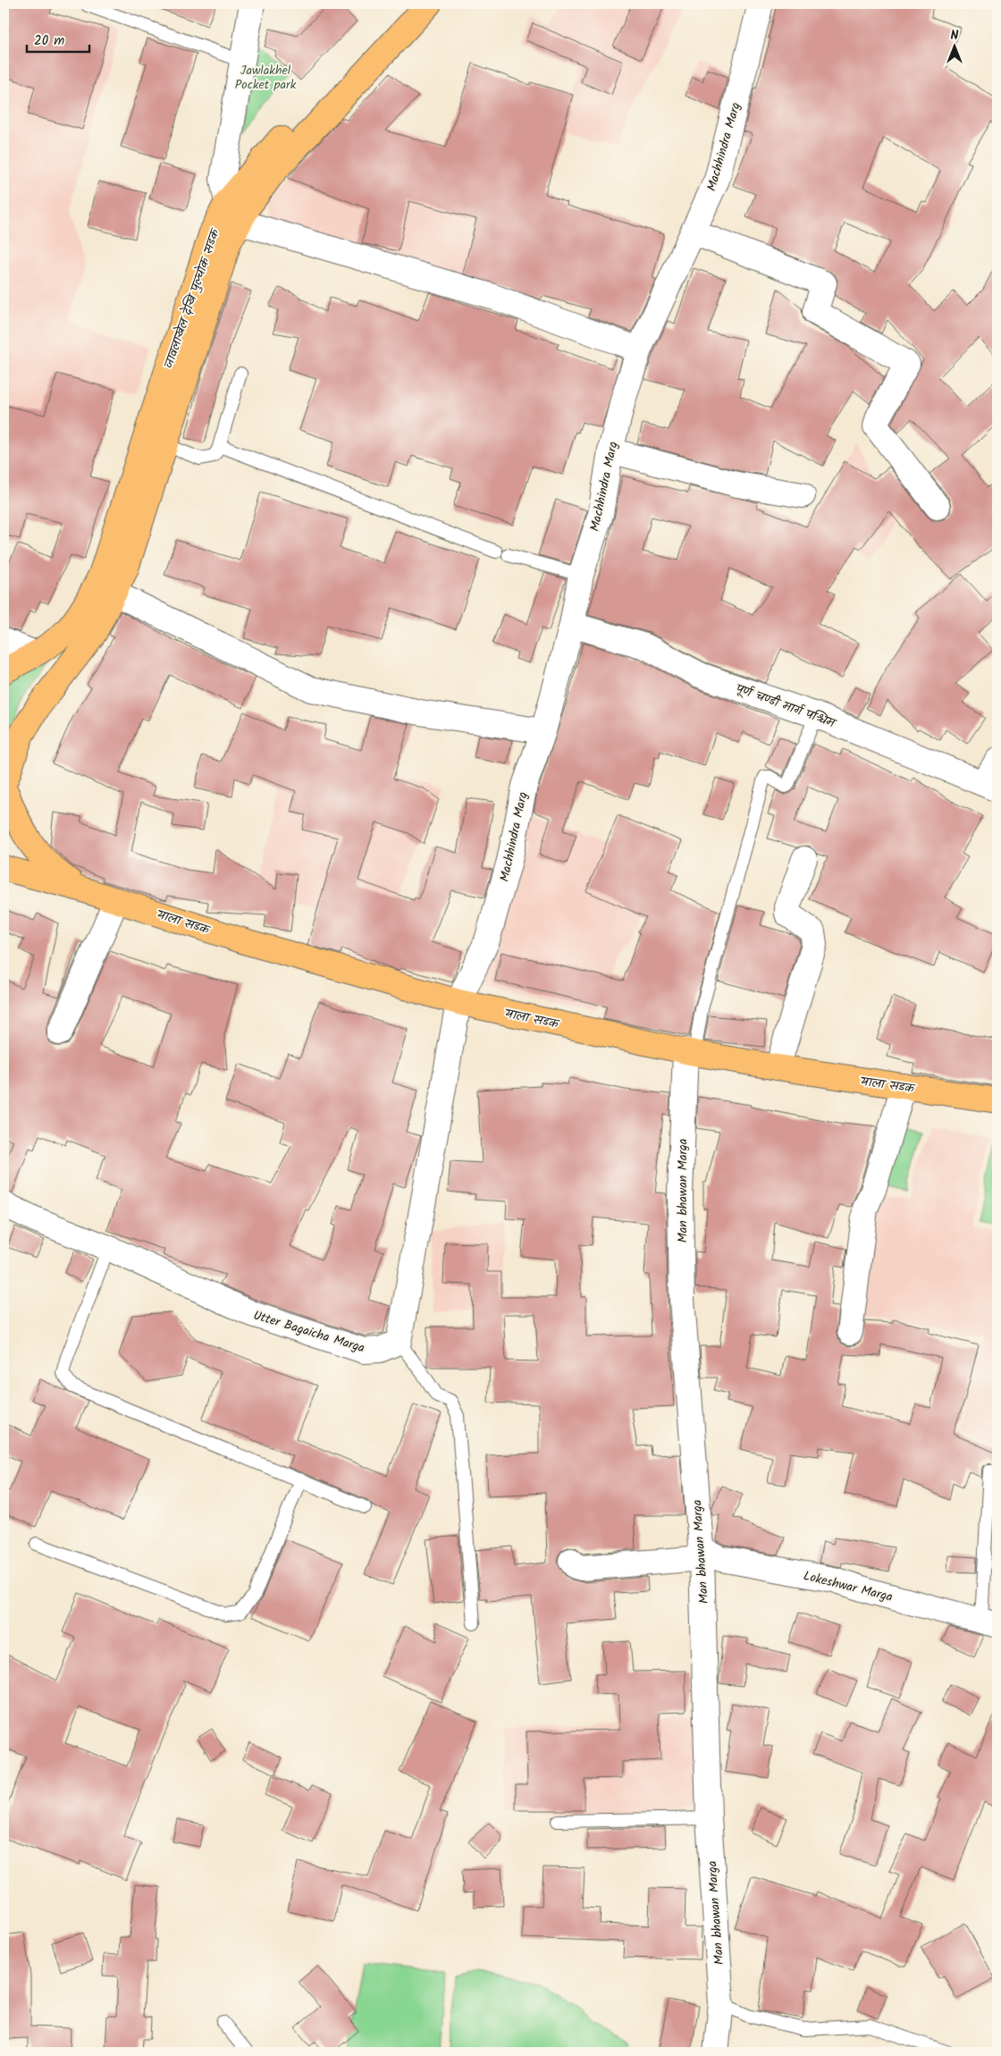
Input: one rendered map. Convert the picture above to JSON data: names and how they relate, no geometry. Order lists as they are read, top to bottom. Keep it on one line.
{"streets":{"main road":["जावलाखेल देखि पुल्चोक सडक","याला सडक"],"street":["Machhindra Marg","पूर्ण चण्डी मार्ग पश्चिम","Man bhawan Marga","Utter Bagaicha Marga","Lokeshwar Marga"]},"crossings":[["Machhindra Marg","पूर्ण चण्डी मार्ग पश्चिम"],["Machhindra Marg","याला सडक"],["याला सडक","Man bhawan Marga"],["Man bhawan Marga","Lokeshwar Marga"]],"parks":["Jawlakhel Pocket park"],"scale_bar":"20 m","north":"top"}
